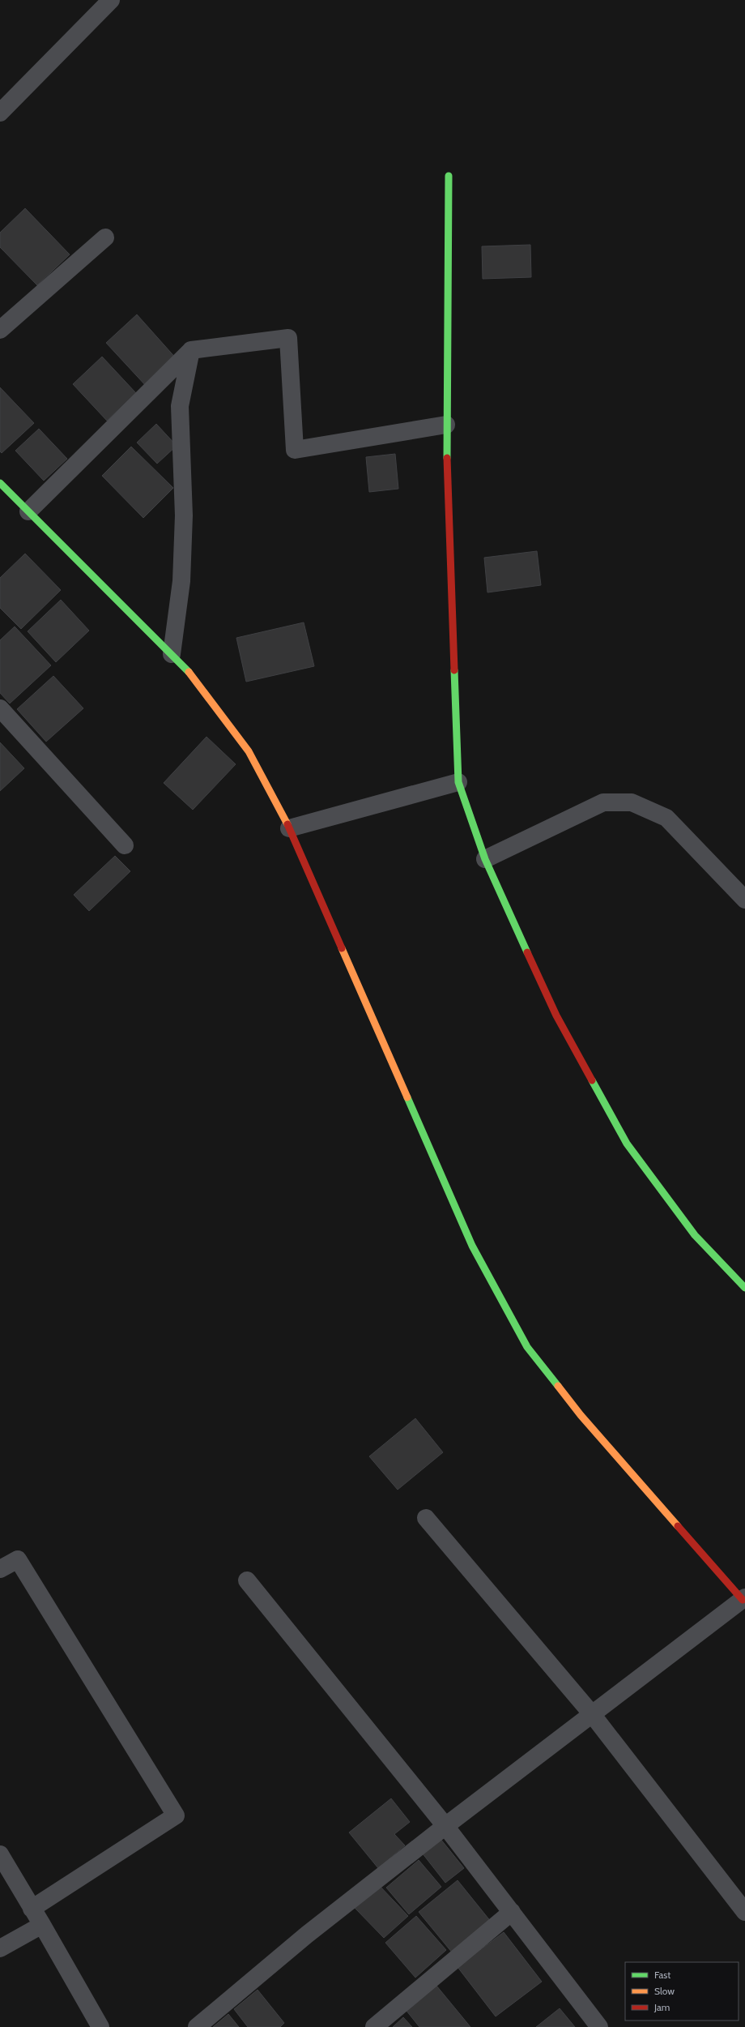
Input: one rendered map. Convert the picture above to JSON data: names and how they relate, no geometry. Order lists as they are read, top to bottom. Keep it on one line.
{"legend":["Fast","Slow","Jam"]}
